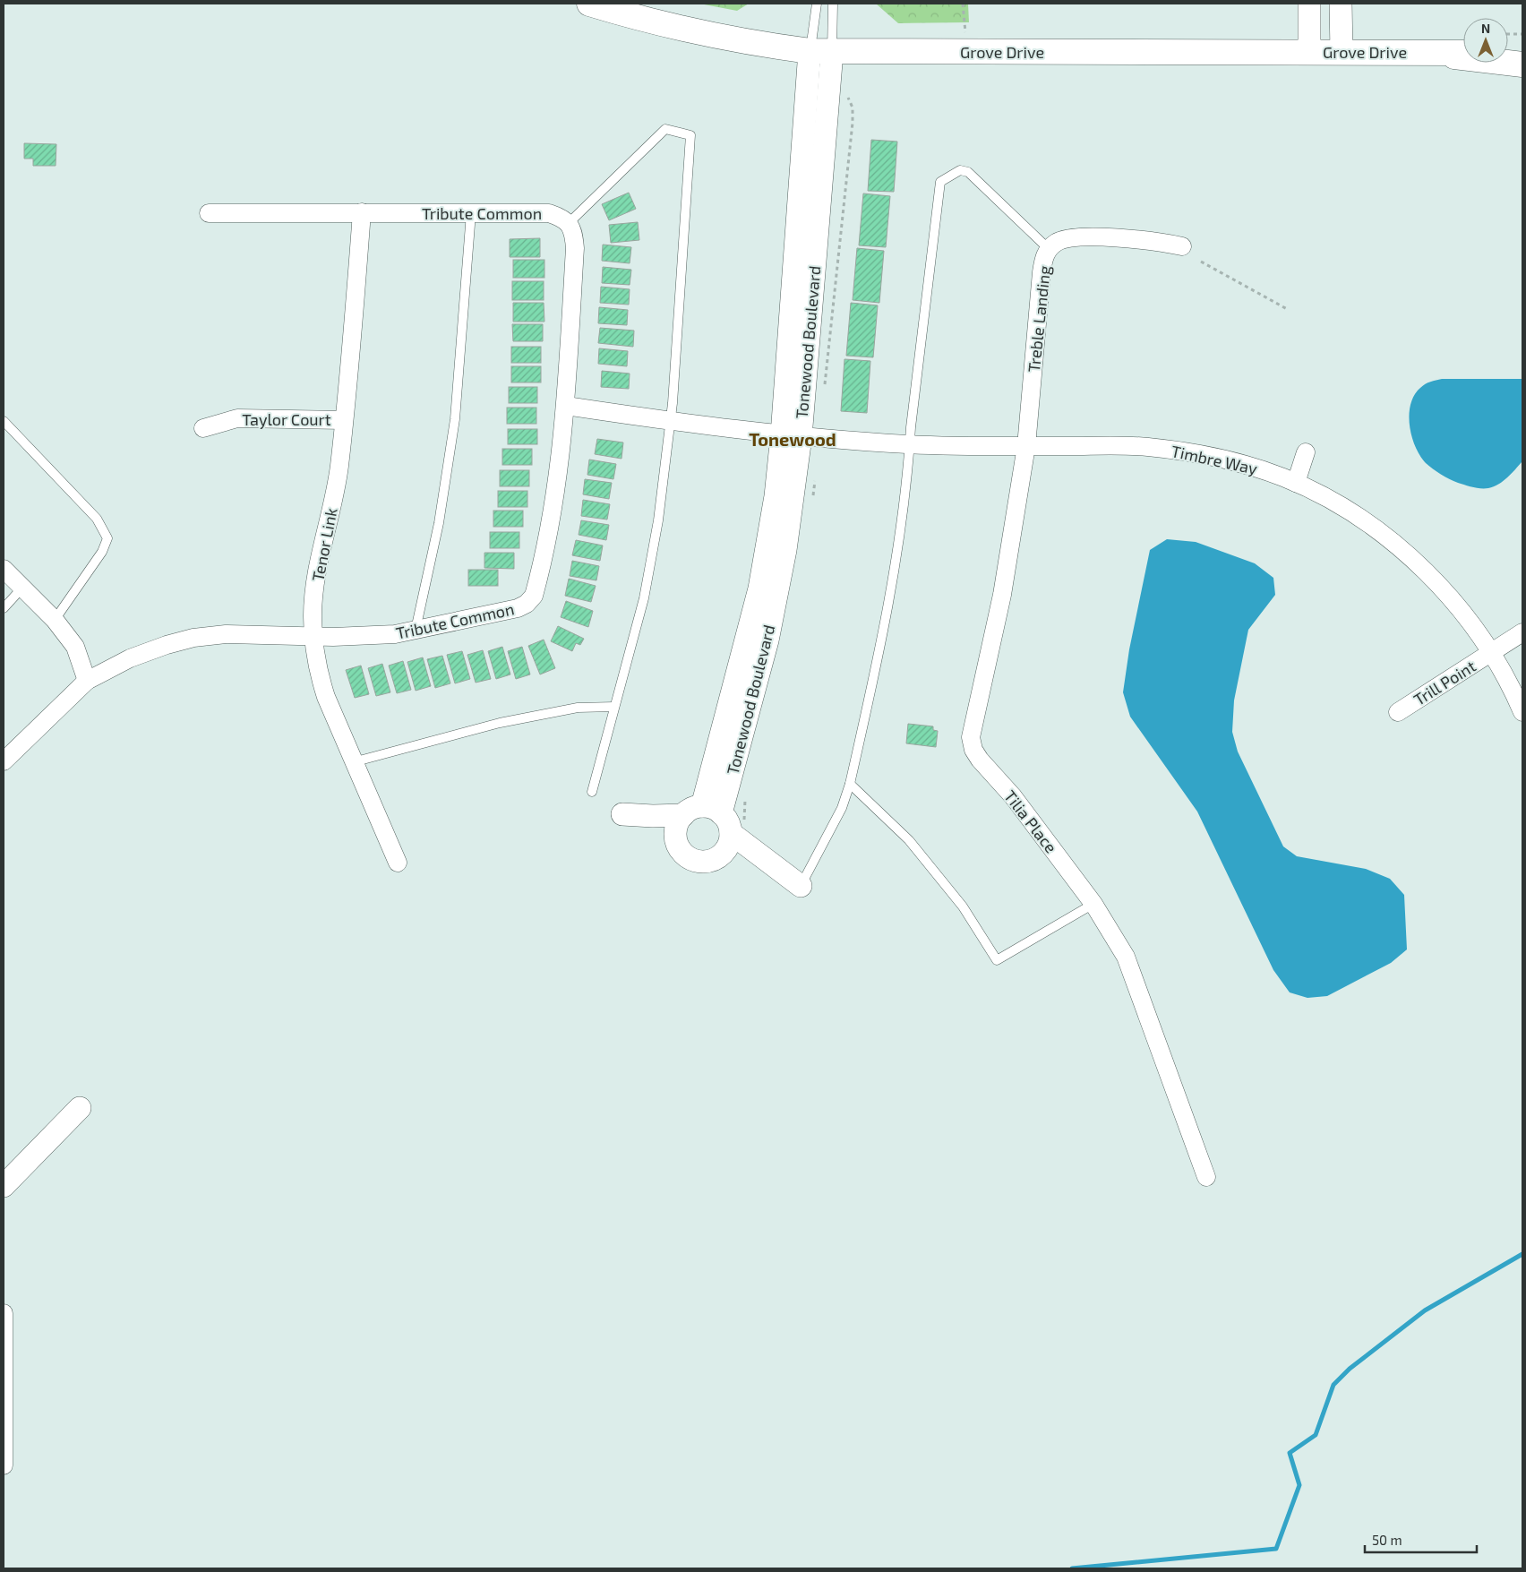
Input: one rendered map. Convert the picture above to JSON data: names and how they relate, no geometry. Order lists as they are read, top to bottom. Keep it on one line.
{"streets":{"main road":["Grove Drive"],"street":["Tribute Common","Treble Landing","Tonewood Boulevard","Taylor Court","Timbre Way","Tenor Link","Trill Point","Tilia Place"]},"crossings":[["Grove Drive","Tonewood Boulevard"],["Tribute Common","Tenor Link"],["Treble Landing","Timbre Way"],["Treble Landing","Tilia Place"],["Tonewood Boulevard","Timbre Way"],["Taylor Court","Tenor Link"],["Timbre Way","Trill Point"],["Timbre Way","Tilia Place"]],"districts":["Tonewood"],"scale_bar":"50 m","north":"top"}
